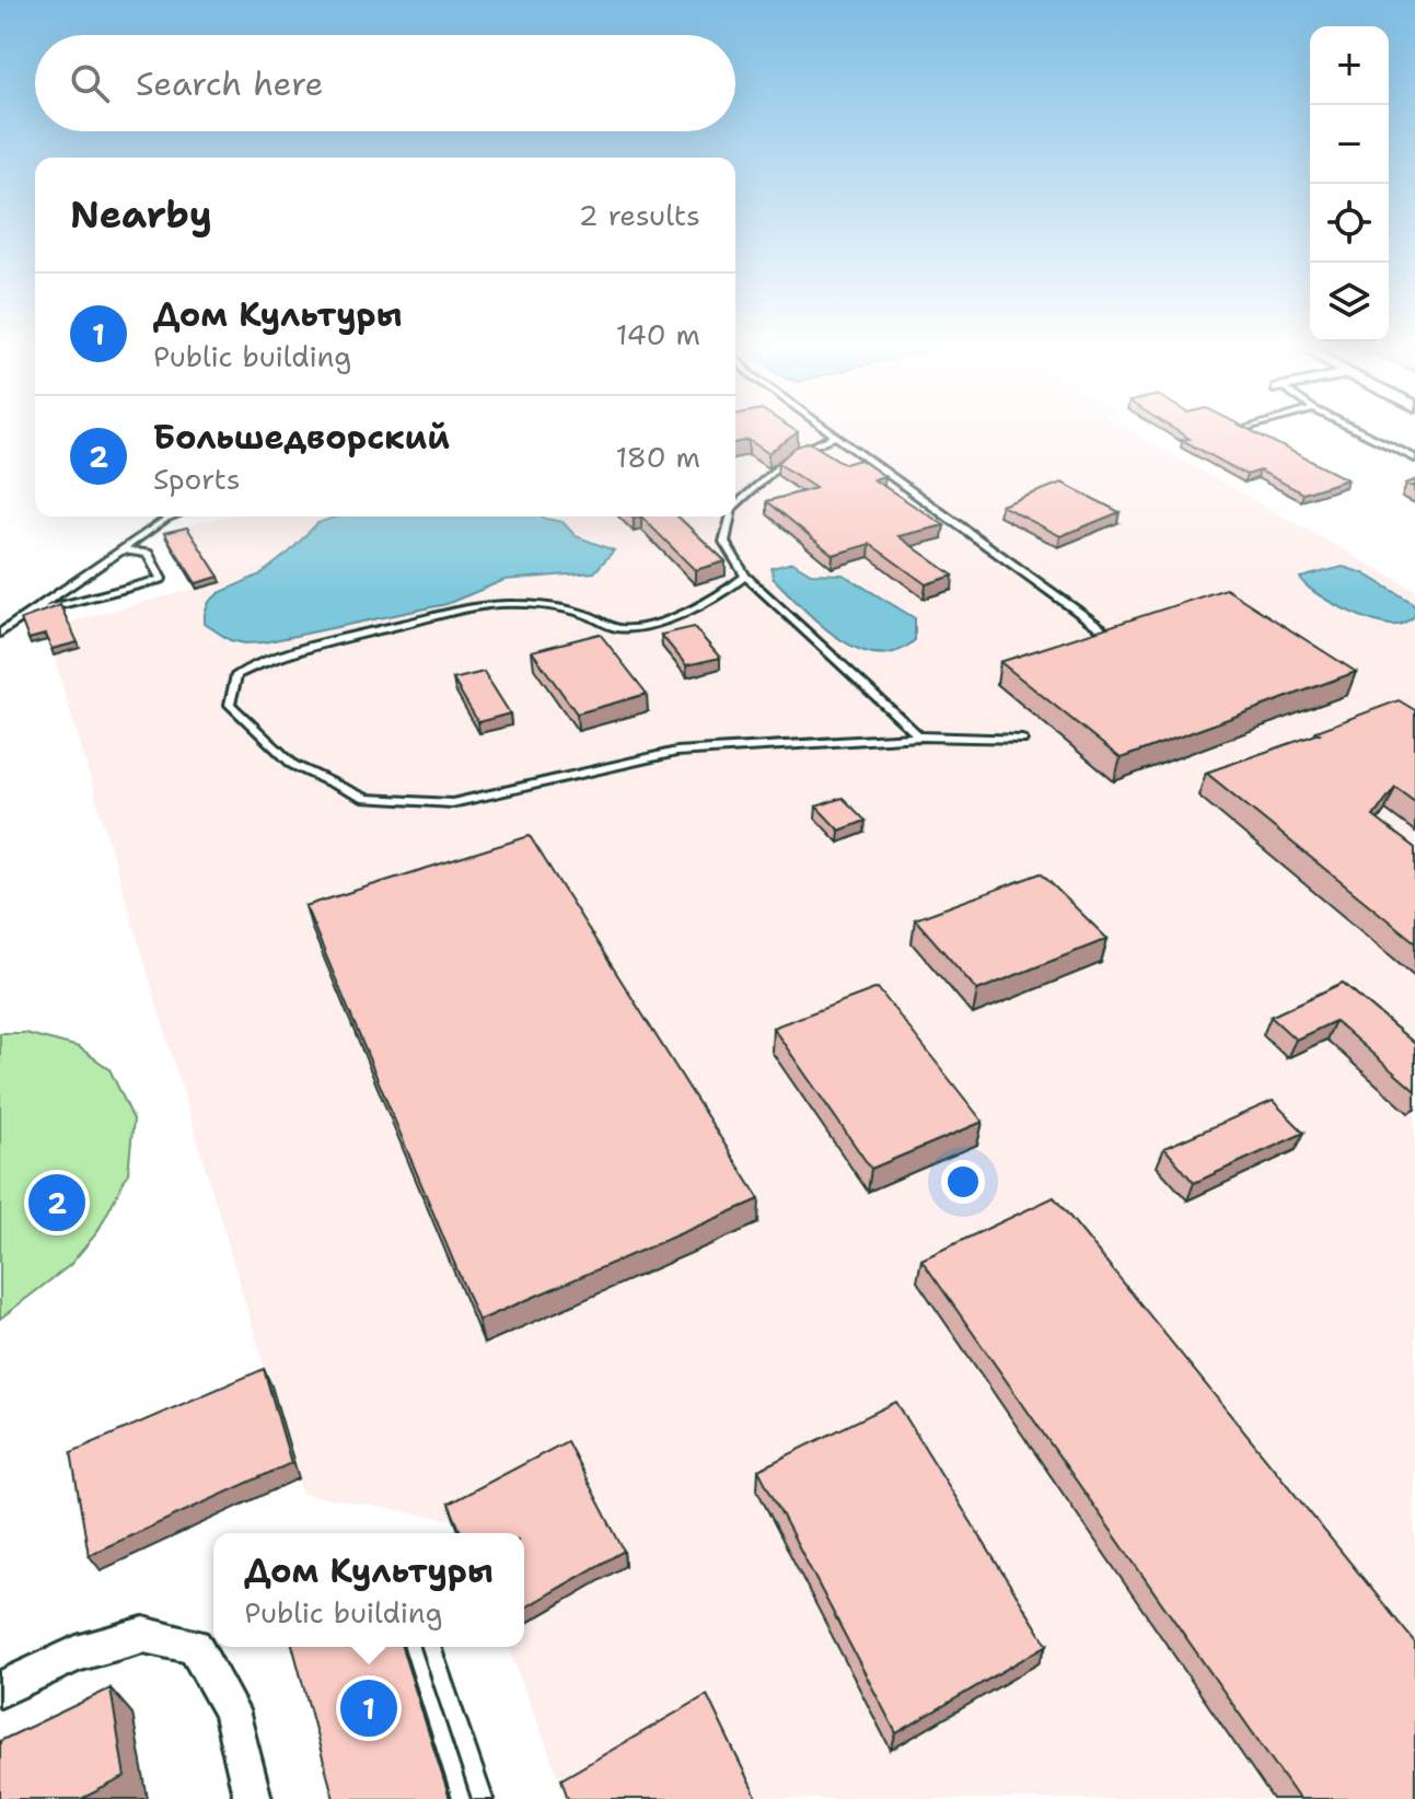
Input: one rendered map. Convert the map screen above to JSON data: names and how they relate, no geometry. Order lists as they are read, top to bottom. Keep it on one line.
{"page":{"map_buttons":["+","−"],"search":"Search here","heading":["Nearby","2 results"],"list":[{"mark":"1","name":"Дом Культуры","note":"Public building","value":"140 m"},{"mark":"2","name":"Большедворский","note":"Sports","value":"180 m"}],"pins":["2","1"],"popup":["Дом Культуры","Public building"]}}
